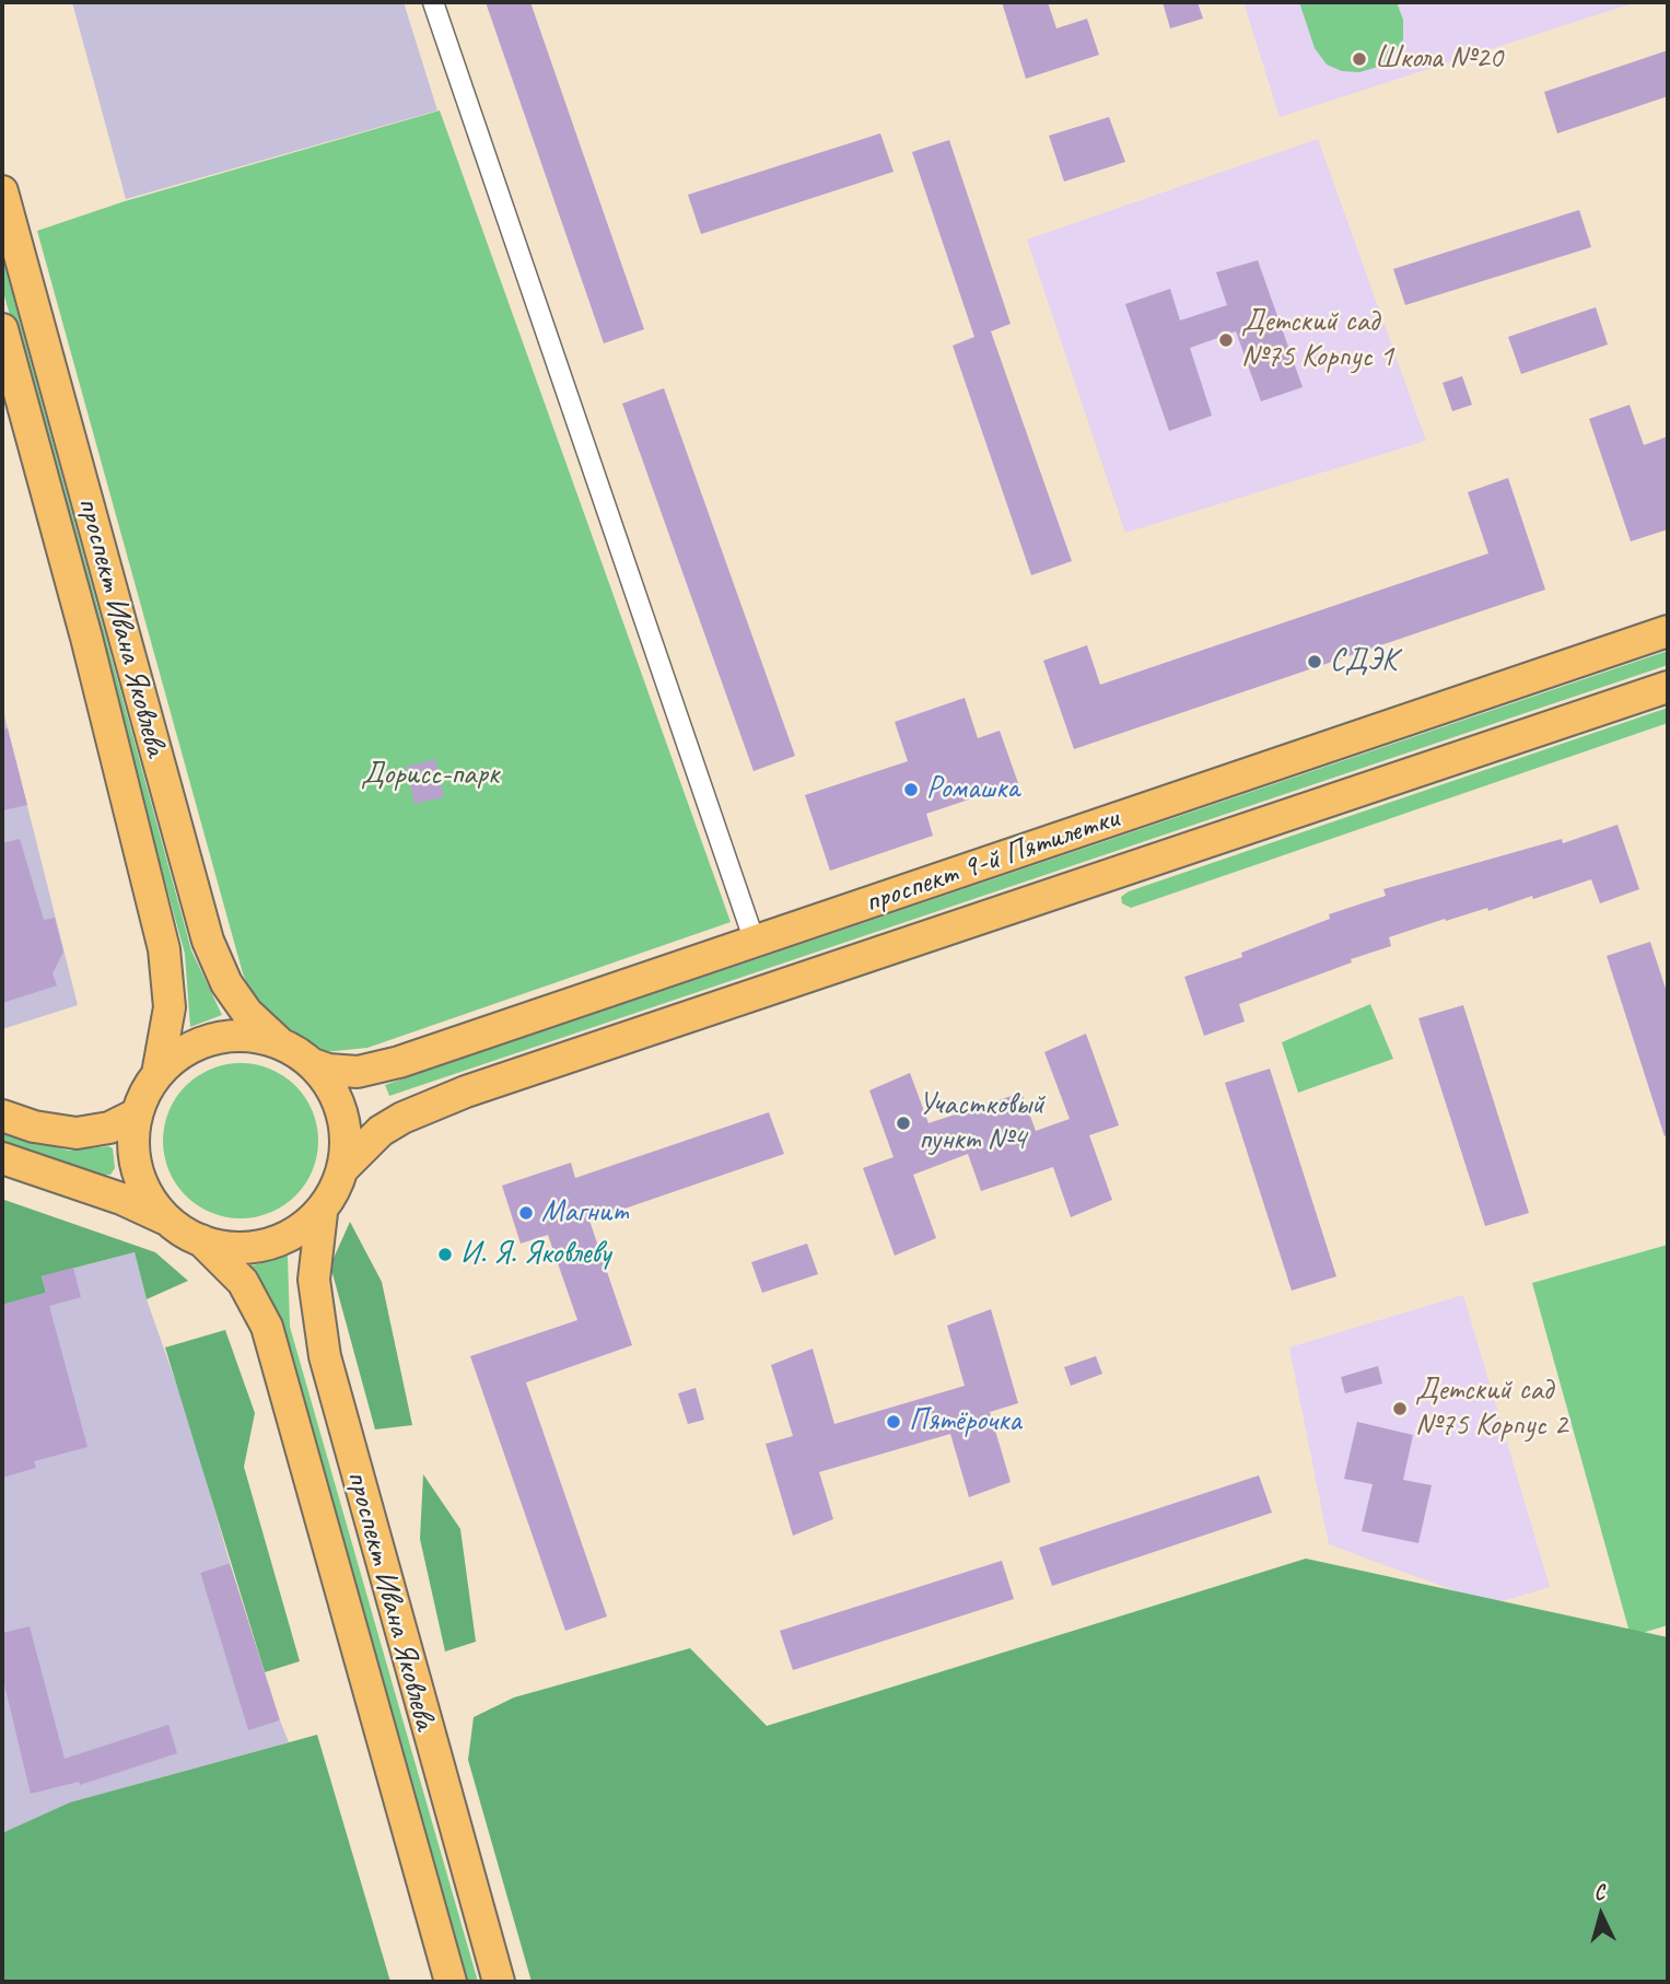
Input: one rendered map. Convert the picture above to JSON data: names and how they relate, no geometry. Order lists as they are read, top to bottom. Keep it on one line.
{"streets":{"main road":["проспект Ивана Яковлева","проспект 9-й Пятилетки"]},"crossings":[["проспект Ивана Яковлева","проспект 9-й Пятилетки"]],"parks":["Дорисс-парк"],"places":["Школа №20","Детский сад №75 Корпус 1","СДЭК","Ромашка","Участковый пункт №4","Магнит","И. Я. Яковлеву","Детский сад №75 Корпус 2","Пятёрочка"],"north":"top"}
